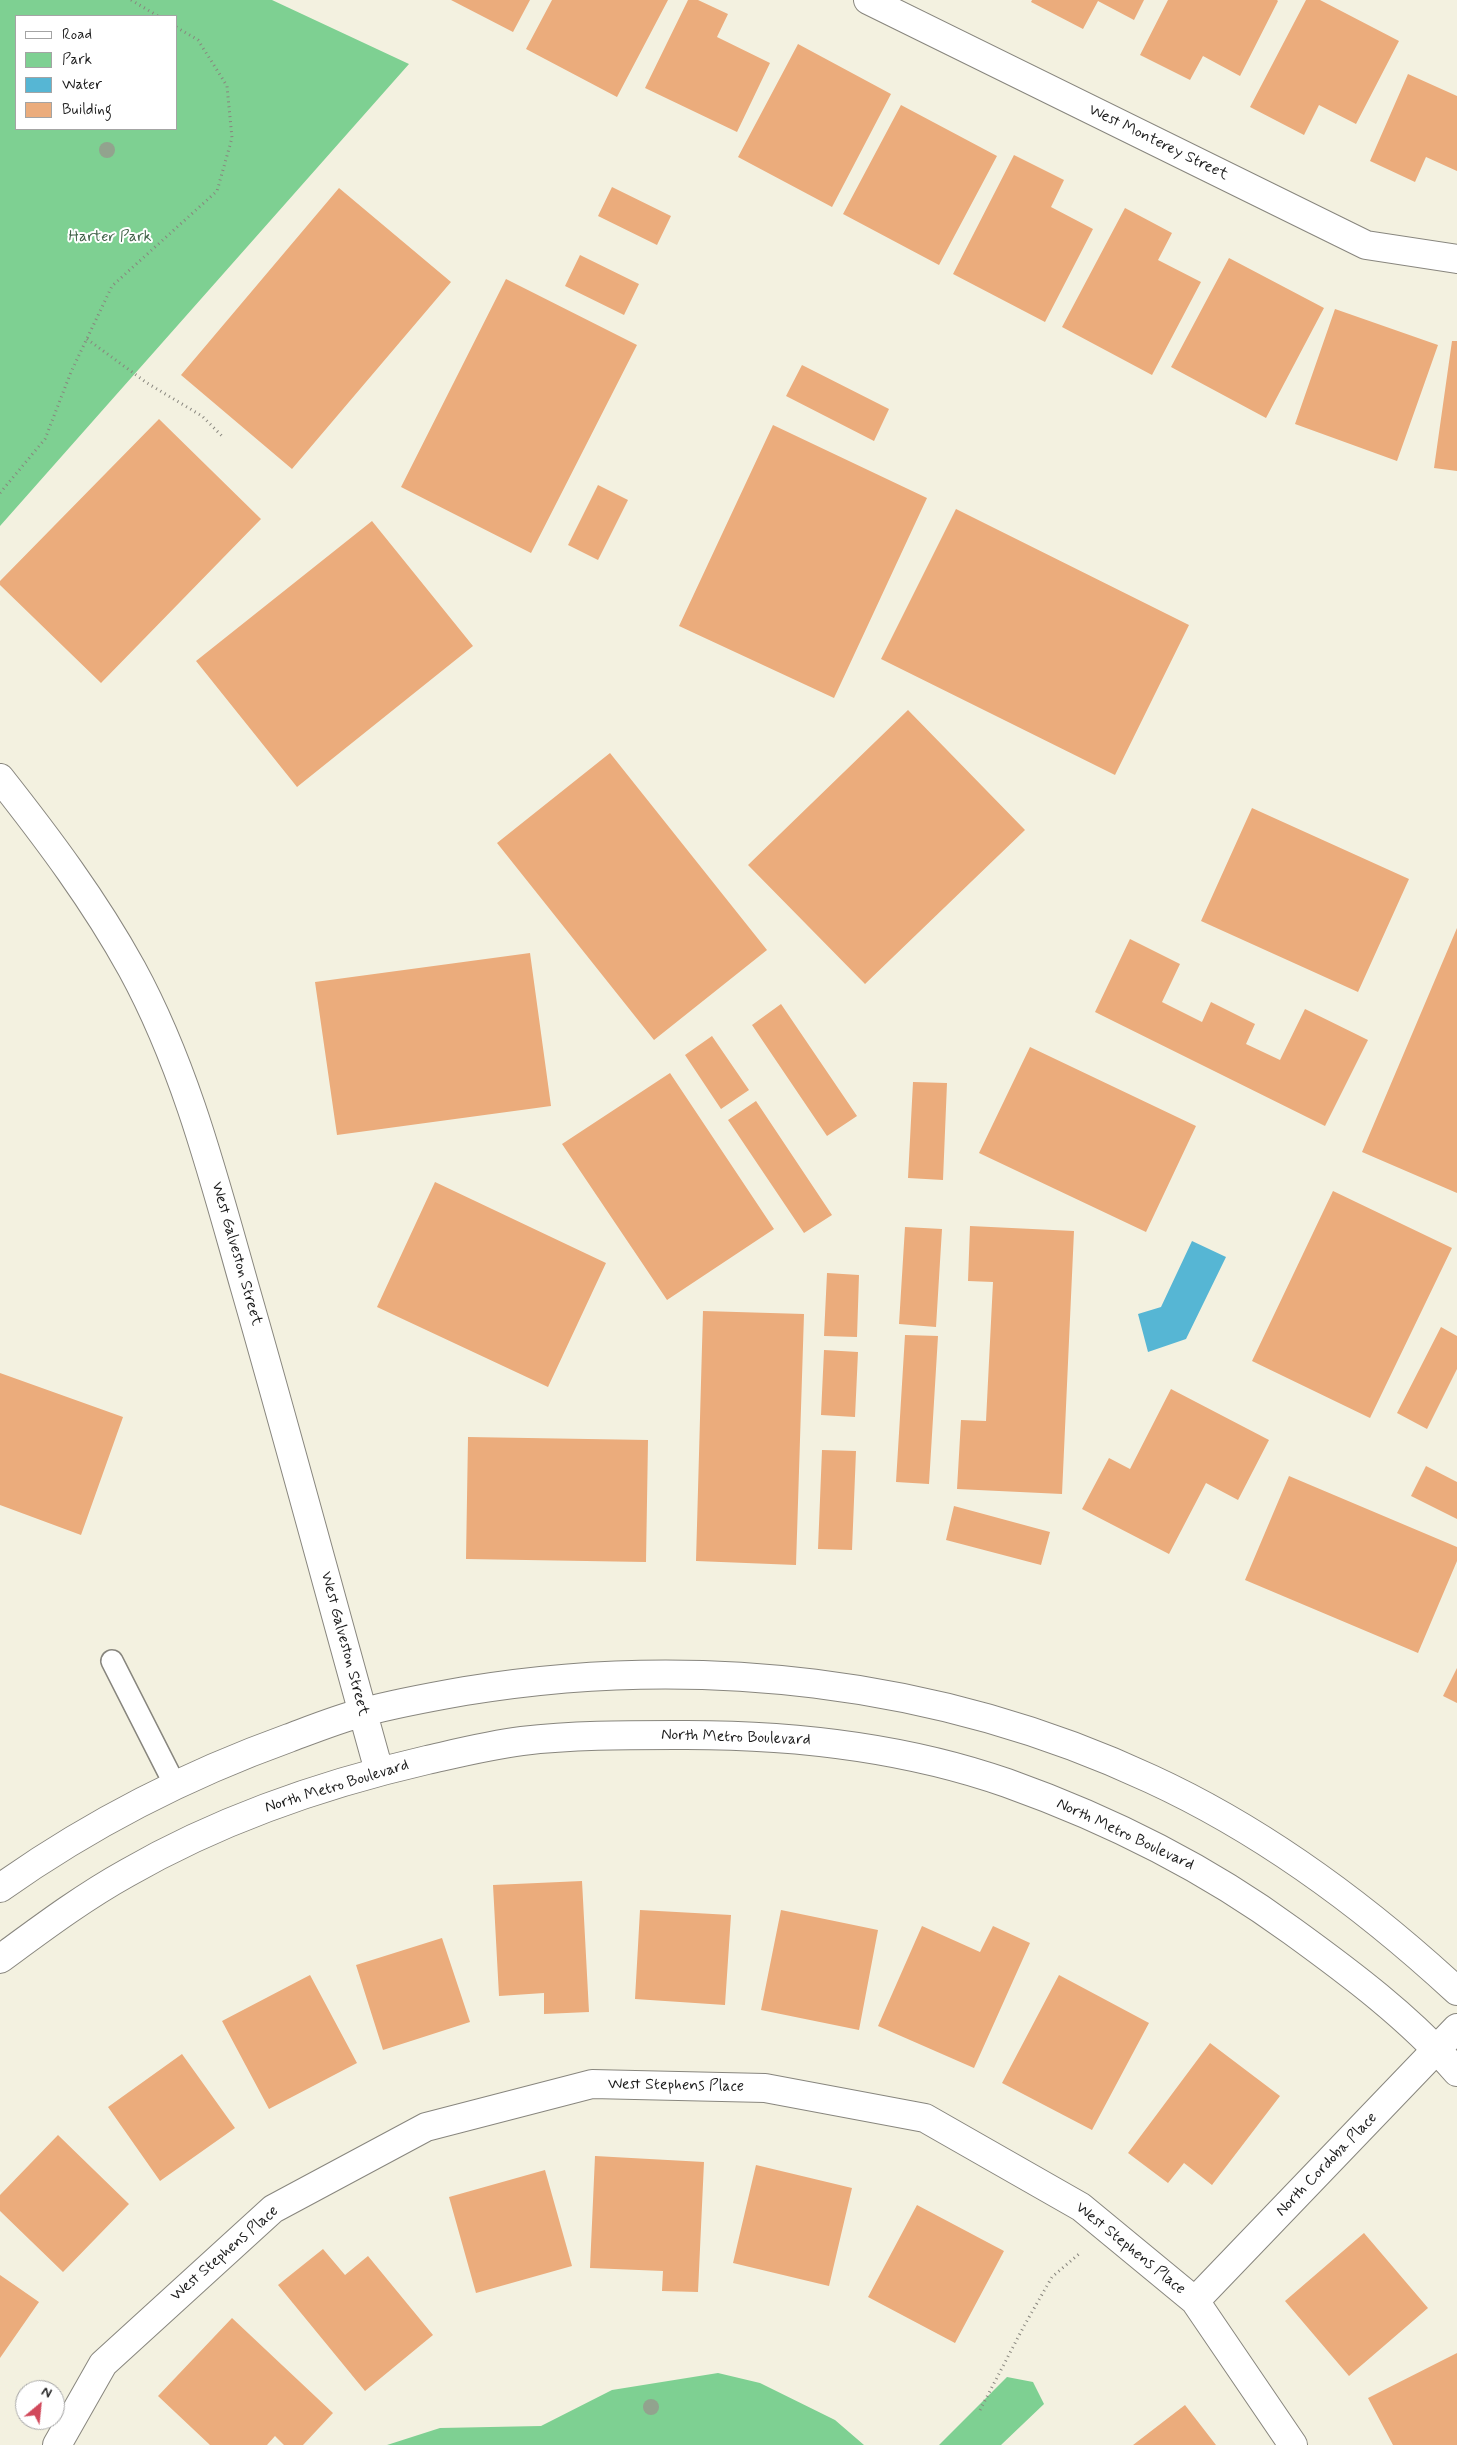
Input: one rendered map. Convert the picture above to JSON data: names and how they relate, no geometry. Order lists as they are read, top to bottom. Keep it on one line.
{"streets":{"street":["West Monterey Street","West Galveston Street","North Metro Boulevard","West Stephens Place","North Cordoba Place"]},"crossings":[["West Galveston Street","North Metro Boulevard"],["North Metro Boulevard","North Cordoba Place"],["West Stephens Place","North Cordoba Place"]],"parks":["Harter Park"],"legend":["Road","Park","Water","Building"],"north":"top right"}
